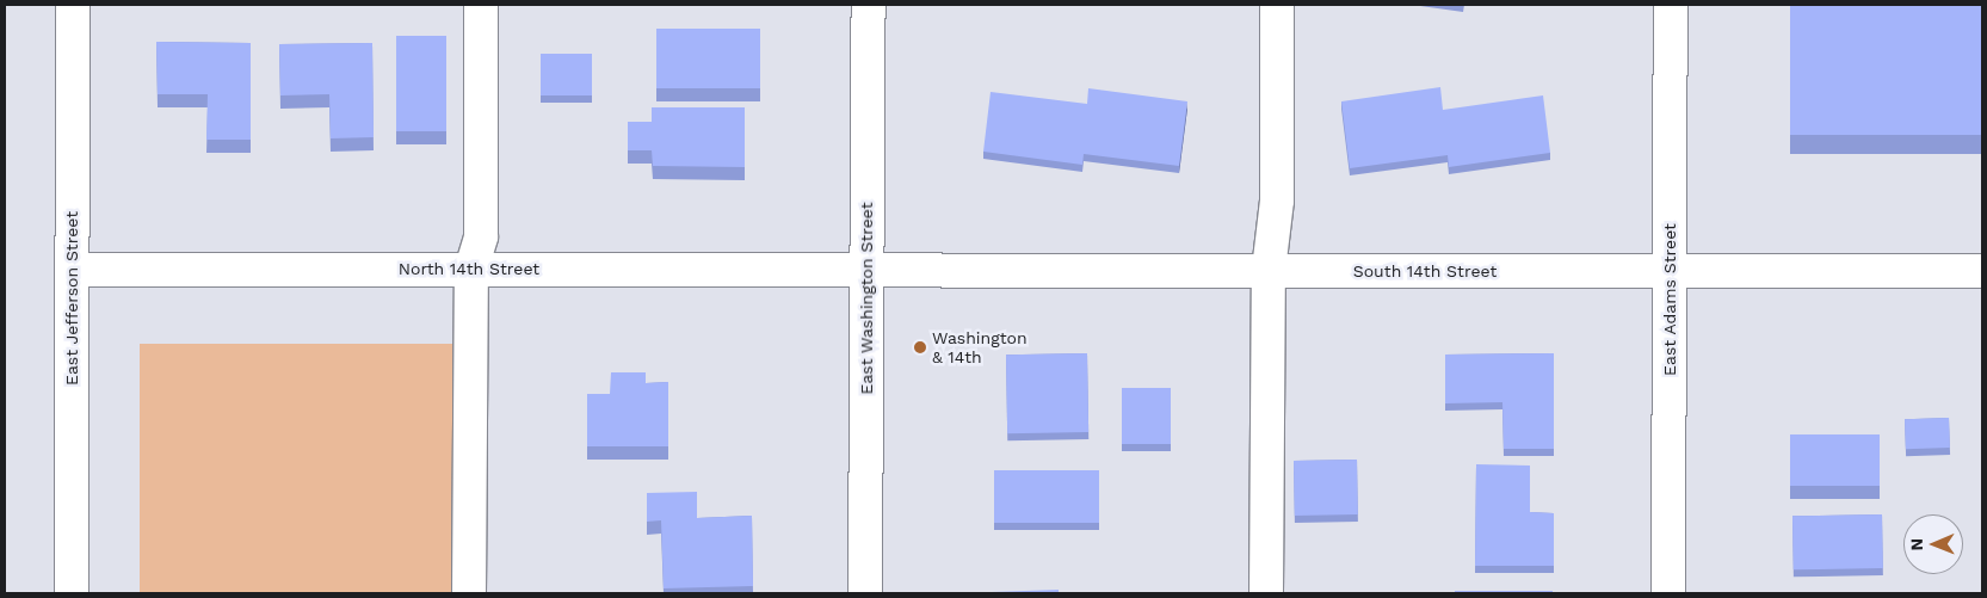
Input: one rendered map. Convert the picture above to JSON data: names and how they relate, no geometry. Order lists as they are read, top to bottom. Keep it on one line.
{"streets":{"street":["North 14th Street","South 14th Street","East Jefferson Street","East Washington Street","East Adams Street"]},"crossings":[["North 14th Street","South 14th Street"],["North 14th Street","East Jefferson Street"],["North 14th Street","East Washington Street"],["South 14th Street","East Washington Street"],["South 14th Street","East Adams Street"]],"places":["Washington & 14th"],"north":"left"}
